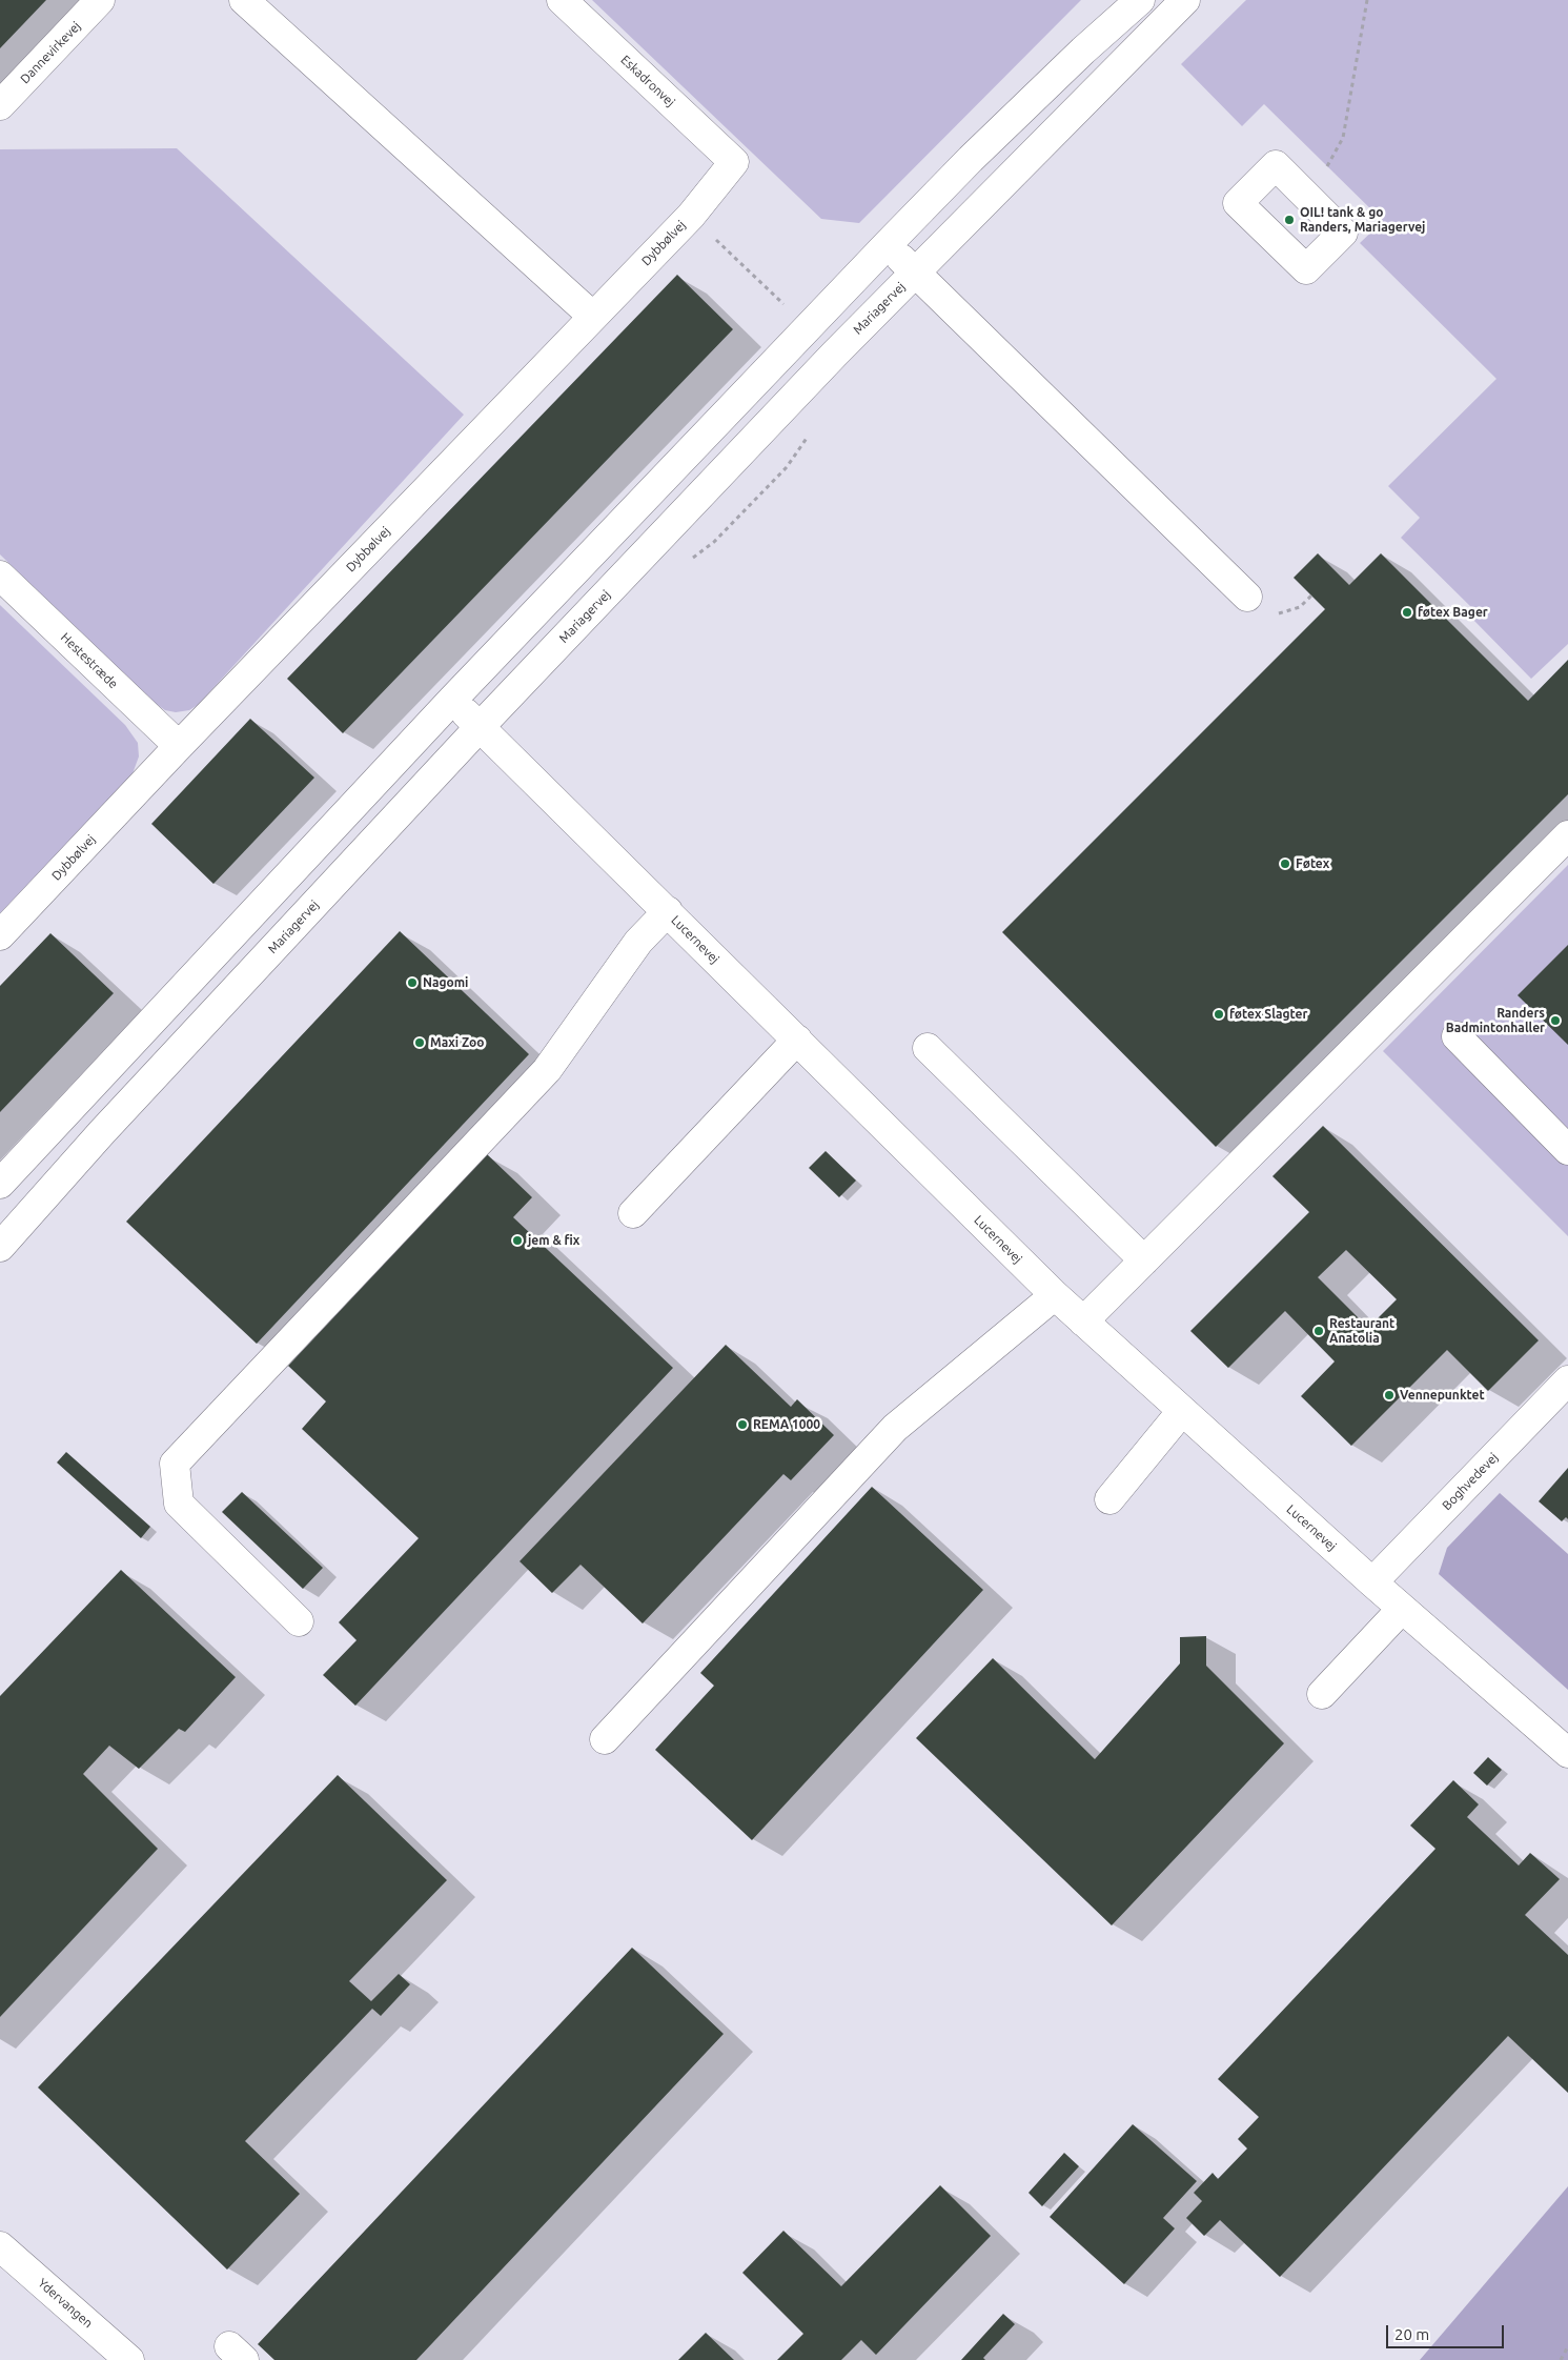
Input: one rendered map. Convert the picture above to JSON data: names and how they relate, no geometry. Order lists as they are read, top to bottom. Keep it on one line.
{"streets":{"street":["Dannevirkevej","Eskadronvej","Dybbølvej","Mariagervej","Hestestræde","Lucernevej","Boghvedevej","Ydervangen"]},"crossings":[["Eskadronvej","Dybbølvej"],["Dybbølvej","Hestestræde"],["Mariagervej","Lucernevej"],["Lucernevej","Boghvedevej"]],"places":["OIL! tank & go Randers, Mariagervej","føtex Bager","Føtex","Nagomi","føtex Slagter","Randers Badmintonhaller","Maxi Zoo","jem & fix","Restaurant Anatolia","Vennepunktet","REMA 1000"],"scale_bar":"20 m"}
